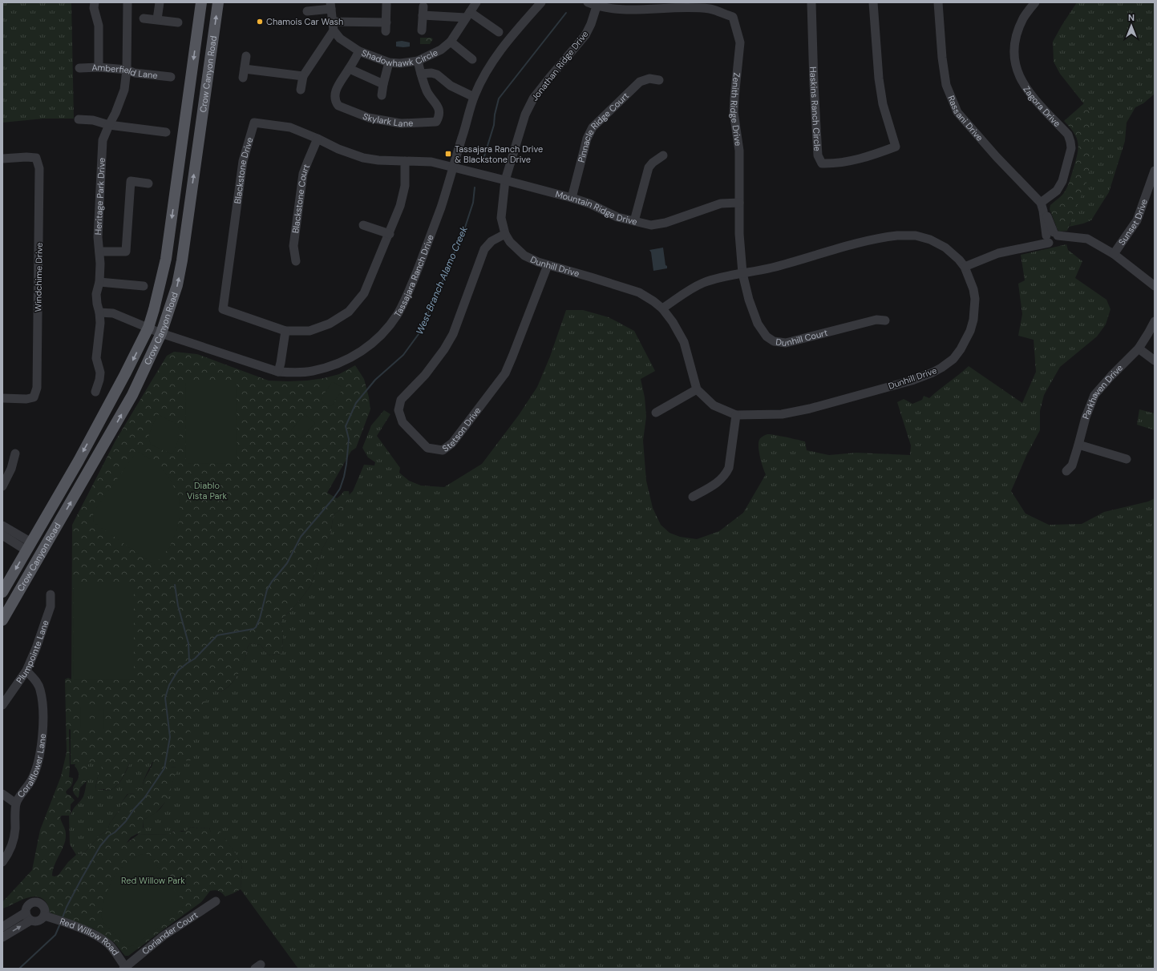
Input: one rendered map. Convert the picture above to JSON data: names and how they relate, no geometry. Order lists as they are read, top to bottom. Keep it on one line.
{"streets":{"main road":["Crow Canyon Road"],"street":["Shadowhawk Circle","Jonathan Ridge Drive","Amberfield Lane","Zagora Drive","Zenith Ridge Drive","Haskins Ranch Circle","Rassani Drive","Skylark Lane","Pinnacle Ridge Court","Blackstone Drive","Heritage Park Drive","Blackstone Court","Mountain Ridge Drive","Sunset Drive","Dunhill Drive","Tassajara Ranch Drive","Windchime Drive","Dunhill Court","Parkhaven Drive","Stetson Drive","Plumpointe Lane","Coralflower Lane","Coriander Court","Red Willow Road"]},"crossings":[["Shadowhawk Circle","Skylark Lane"],["Jonathan Ridge Drive","Zenith Ridge Drive"],["Jonathan Ridge Drive","Mountain Ridge Drive"],["Jonathan Ridge Drive","Dunhill Drive"],["Amberfield Lane","Heritage Park Drive"],["Crow Canyon Road","Tassajara Ranch Drive"],["Zagora Drive","Rassani Drive"],["Zenith Ridge Drive","Mountain Ridge Drive"],["Zenith Ridge Drive","Dunhill Drive"],["Zenith Ridge Drive","Dunhill Court"],["Pinnacle Ridge Court","Mountain Ridge Drive"],["Blackstone Drive","Blackstone Court"],["Blackstone Drive","Mountain Ridge Drive"],["Blackstone Drive","Tassajara Ranch Drive"],["Heritage Park Drive","Tassajara Ranch Drive"],["Mountain Ridge Drive","Dunhill Drive"],["Mountain Ridge Drive","Tassajara Ranch Drive"],["Dunhill Drive","Dunhill Court"],["Dunhill Drive","Stetson Drive"],["Plumpointe Lane","Coralflower Lane"],["Coriander Court","Red Willow Road"]],"water":["West Branch Alamo Creek"],"parks":["Diablo Vista Park","Red Willow Park"],"places":{"other":["Chamois Car Wash"],"transit":["Tassajara Ranch Drive & Blackstone Drive"]},"north":"top"}
